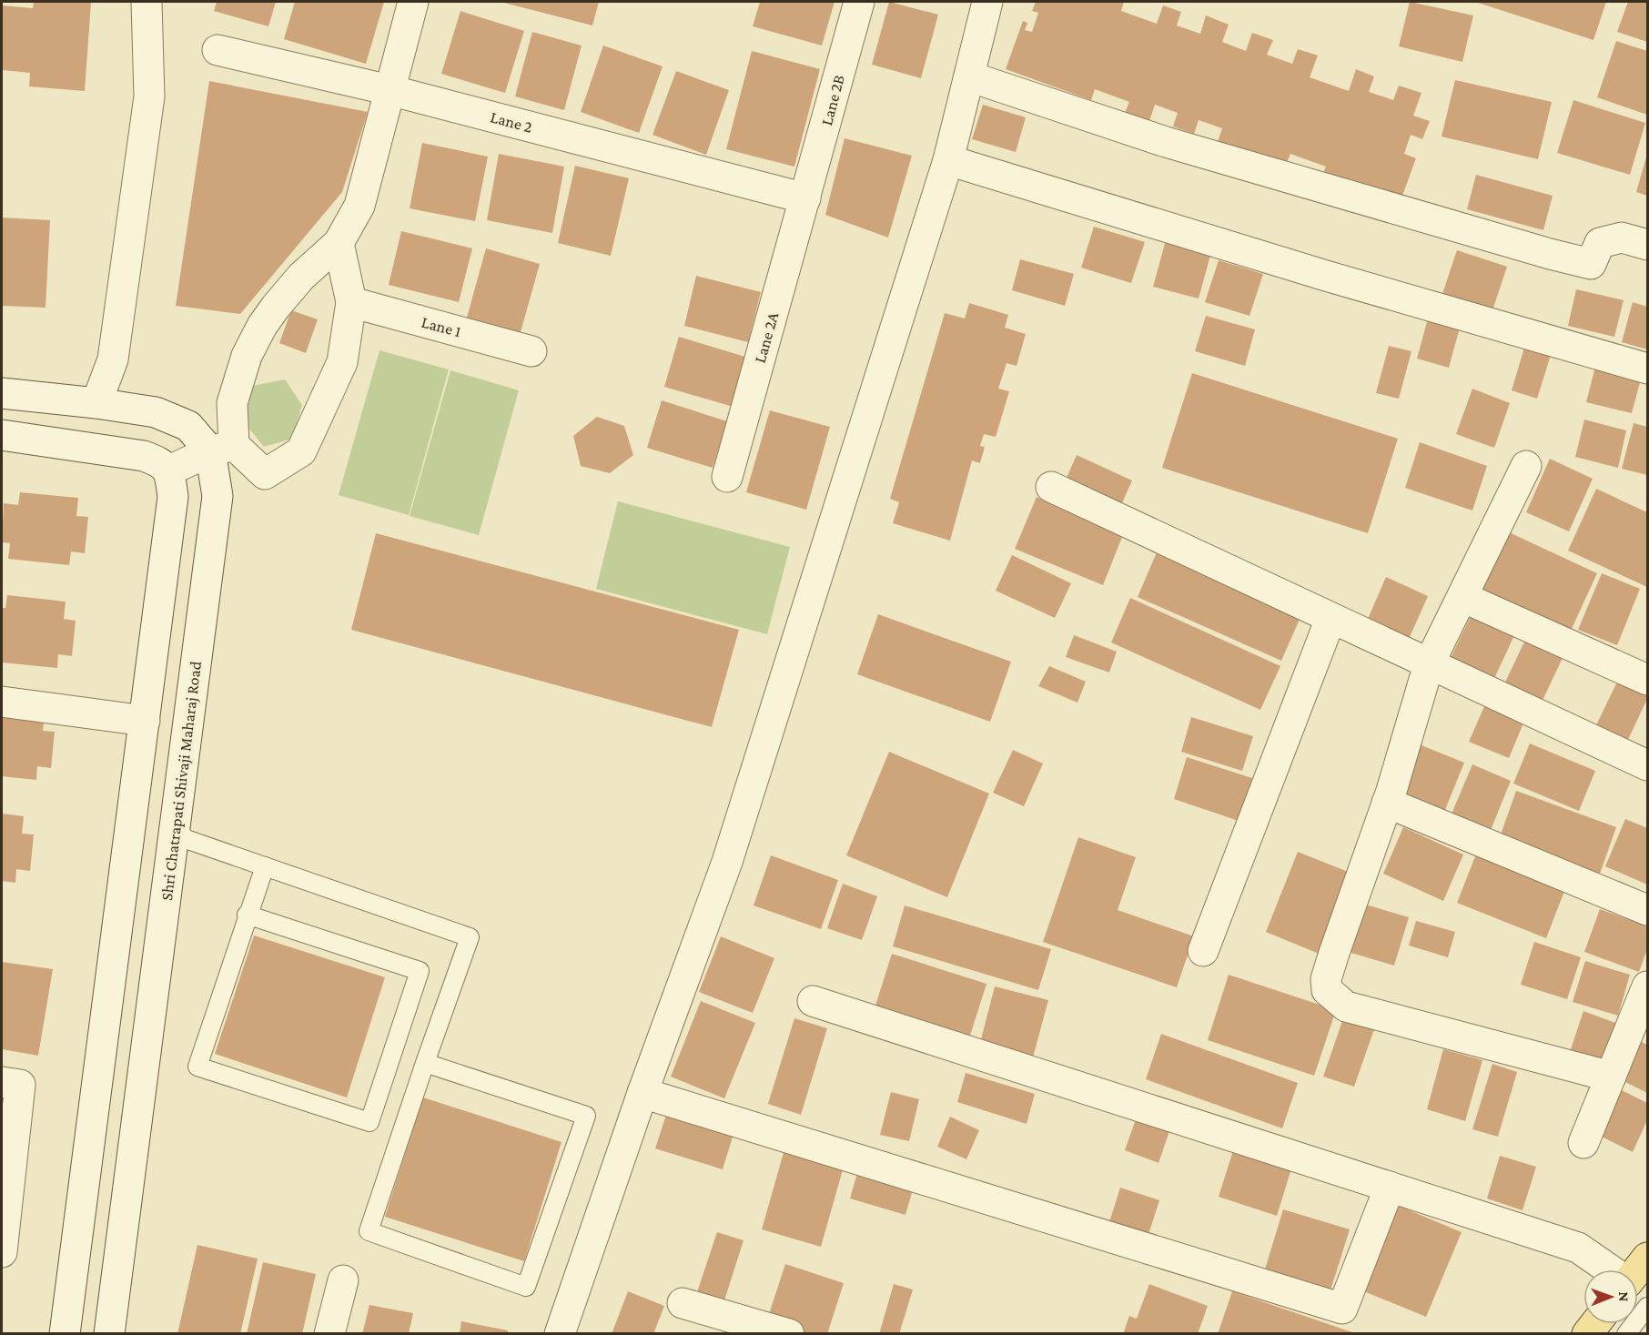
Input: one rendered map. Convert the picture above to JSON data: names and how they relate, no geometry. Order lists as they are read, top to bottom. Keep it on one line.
{"streets":{"street":["Lane 2B","Lane 2","Lane 1","Lane 2A","Shri Chatrapati Shivaji Maharaj Road"]},"crossings":[["Lane 2B","Lane 2"],["Lane 2B","Lane 2A"],["Lane 2","Lane 2A"],["Lane 2","Shri Chatrapati Shivaji Maharaj Road"]],"north":"right"}
